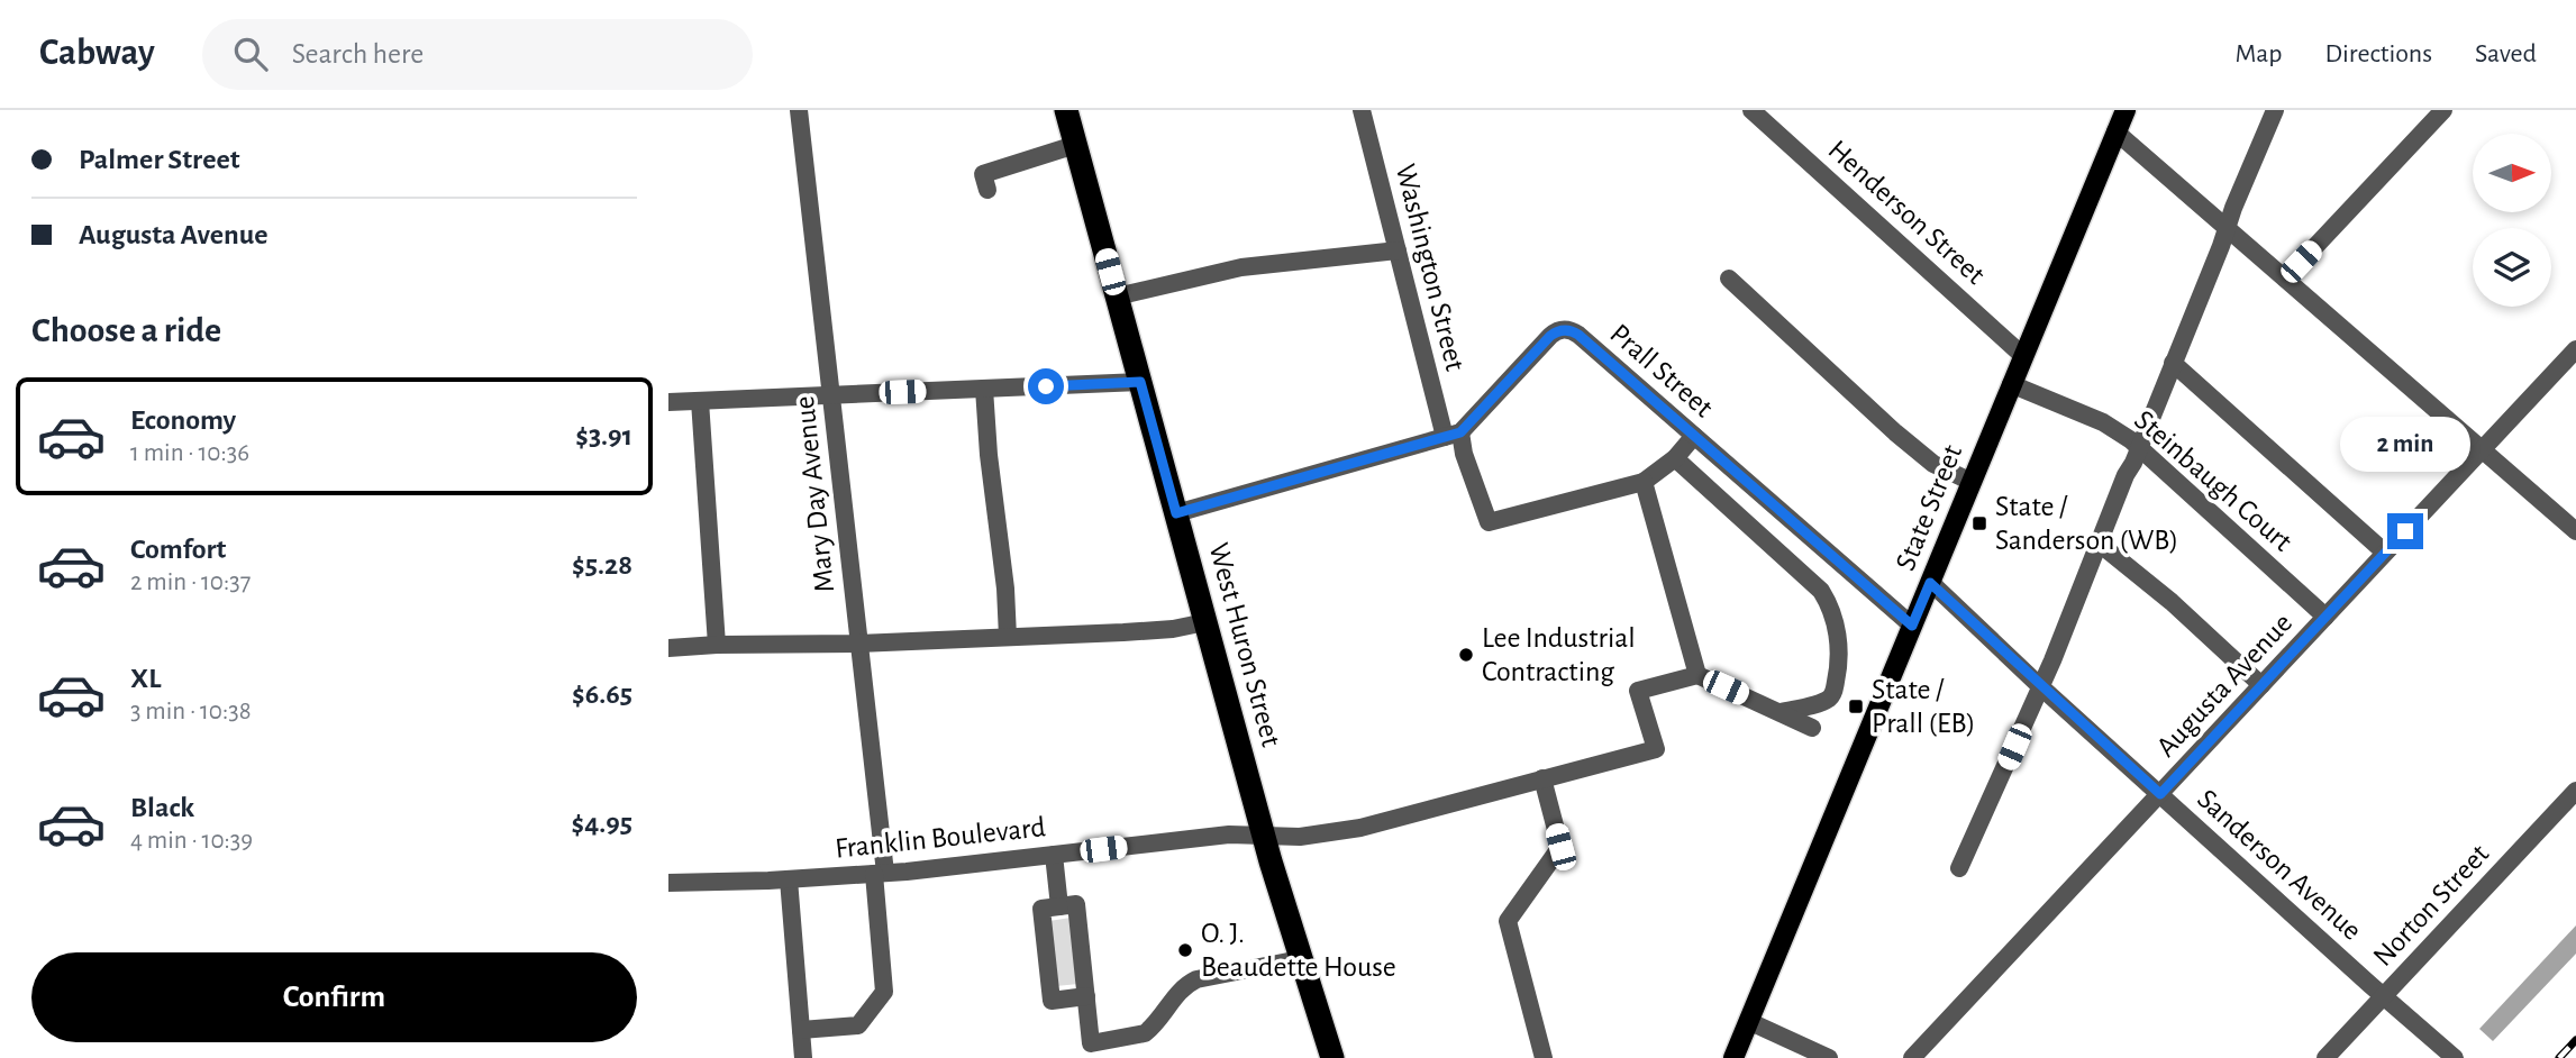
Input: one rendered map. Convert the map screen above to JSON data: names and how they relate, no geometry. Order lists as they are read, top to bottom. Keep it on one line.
{"streets":{"highway":["West Huron Street"],"main road":["State Street"],"street":["Henderson Street","Washington Street","Prall Street","Steinbaugh Court","Mary Day Avenue","Augusta Avenue","Franklin Boulevard","Sanderson Avenue","Norton Street"]},"crossings":[["Henderson Street","State Street"],["Washington Street","Prall Street"],["Prall Street","State Street"],["Steinbaugh Court","State Street"],["Steinbaugh Court","Augusta Avenue"],["Mary Day Avenue","Franklin Boulevard"],["State Street","Sanderson Avenue"],["West Huron Street","Franklin Boulevard"],["Augusta Avenue","Sanderson Avenue"],["Sanderson Avenue","Norton Street"]],"places":{"transit":["State / Sanderson (WB)","State / Prall (EB)"],"other":["Lee Industrial Contracting","O. J. Beaudette House"]},"north":"right","page":{"header":"Cabway","search":"Search here","nav":["Map","Directions","Saved"],"banner":["Palmer Street","Augusta Avenue"],"heading":"Choose a ride","list":[{"name":"Economy","note":"1 min · 10:36","value":"$3.91"},{"name":"Comfort","note":"2 min · 10:37","value":"$5.28"},{"name":"XL","note":"3 min · 10:38","value":"$6.65"},{"name":"Black","note":"4 min · 10:39","value":"$4.95"}],"bubble":"2 min","buttons":"Confirm"}}
